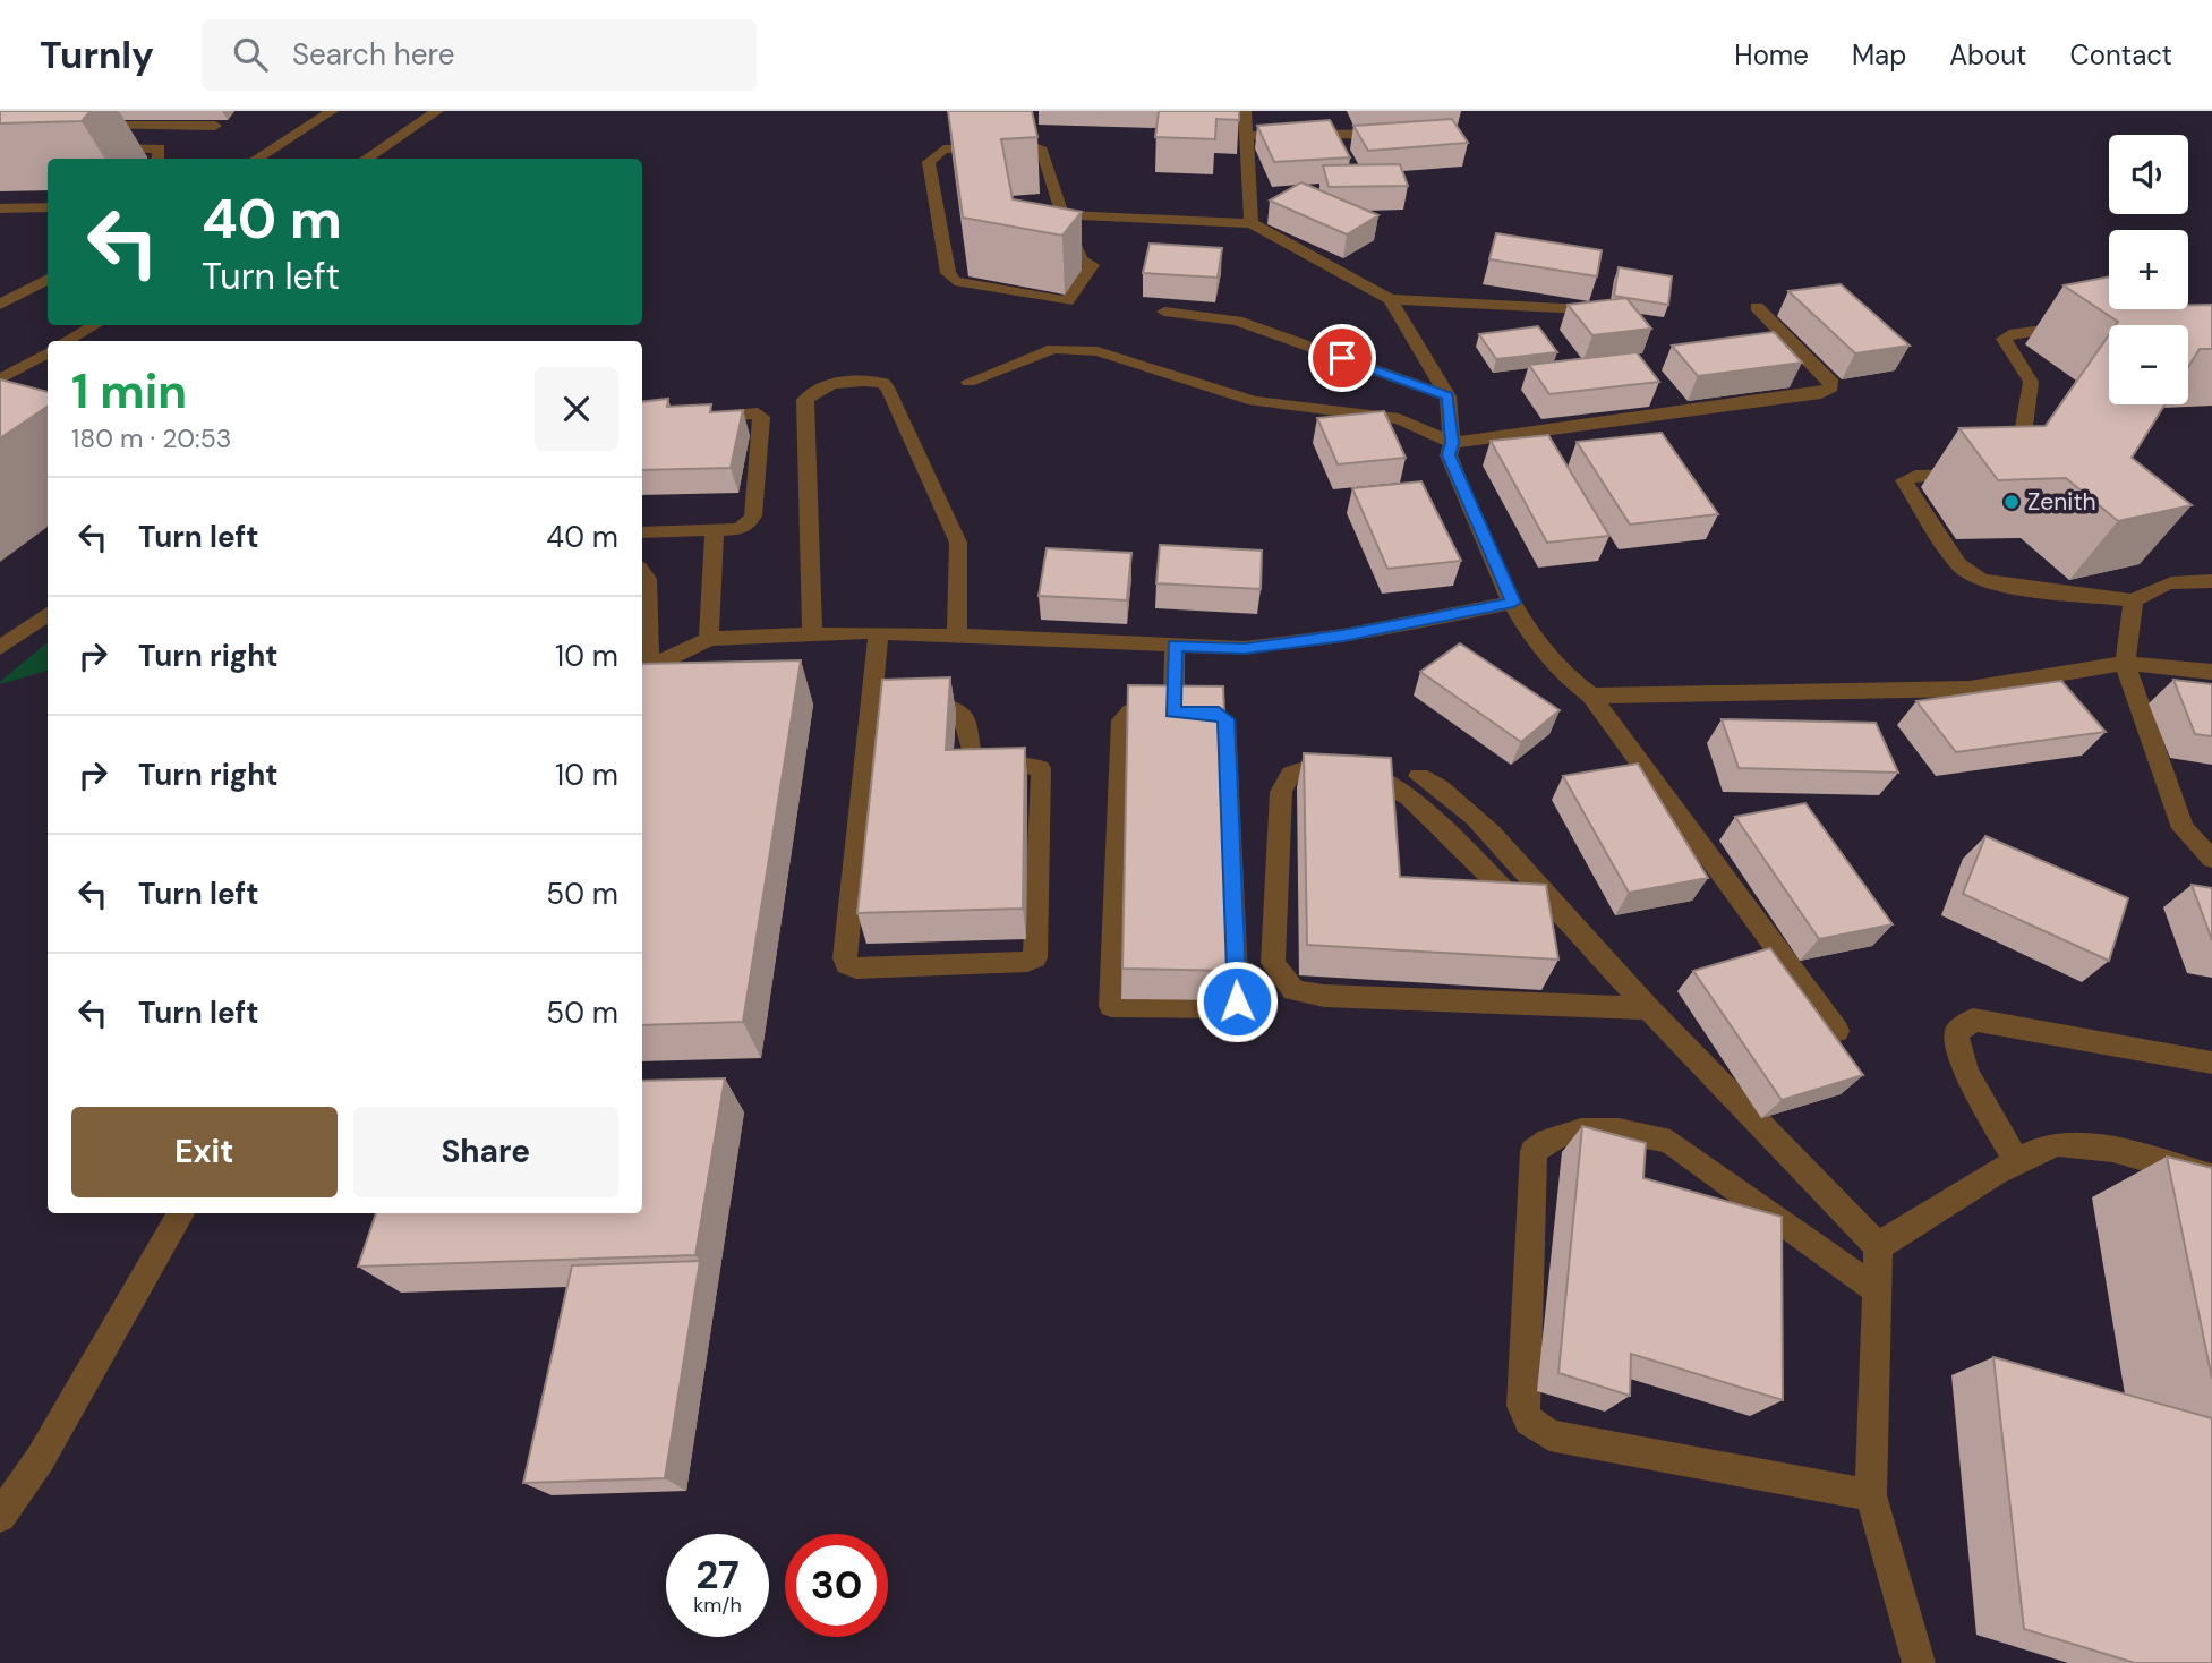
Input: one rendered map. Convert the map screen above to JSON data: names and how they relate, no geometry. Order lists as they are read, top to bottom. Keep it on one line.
{"places":["Zenith"],"page":{"header":"Turnly","search":"Search here","nav":["Home","Map","About","Contact"],"map_buttons":["+","−"],"turn":["40 m","Turn left"],"heading":["1 min","180 m · 20:53"],"list":[{"name":"Turn left","value":"40 m"},{"name":"Turn right","value":"10 m"},{"name":"Turn right","value":"10 m"},{"name":"Turn left","value":"50 m"},{"name":"Turn left","value":"50 m"}],"buttons":["Exit","Share"],"speed":"27 km/h","limit":"30"}}
